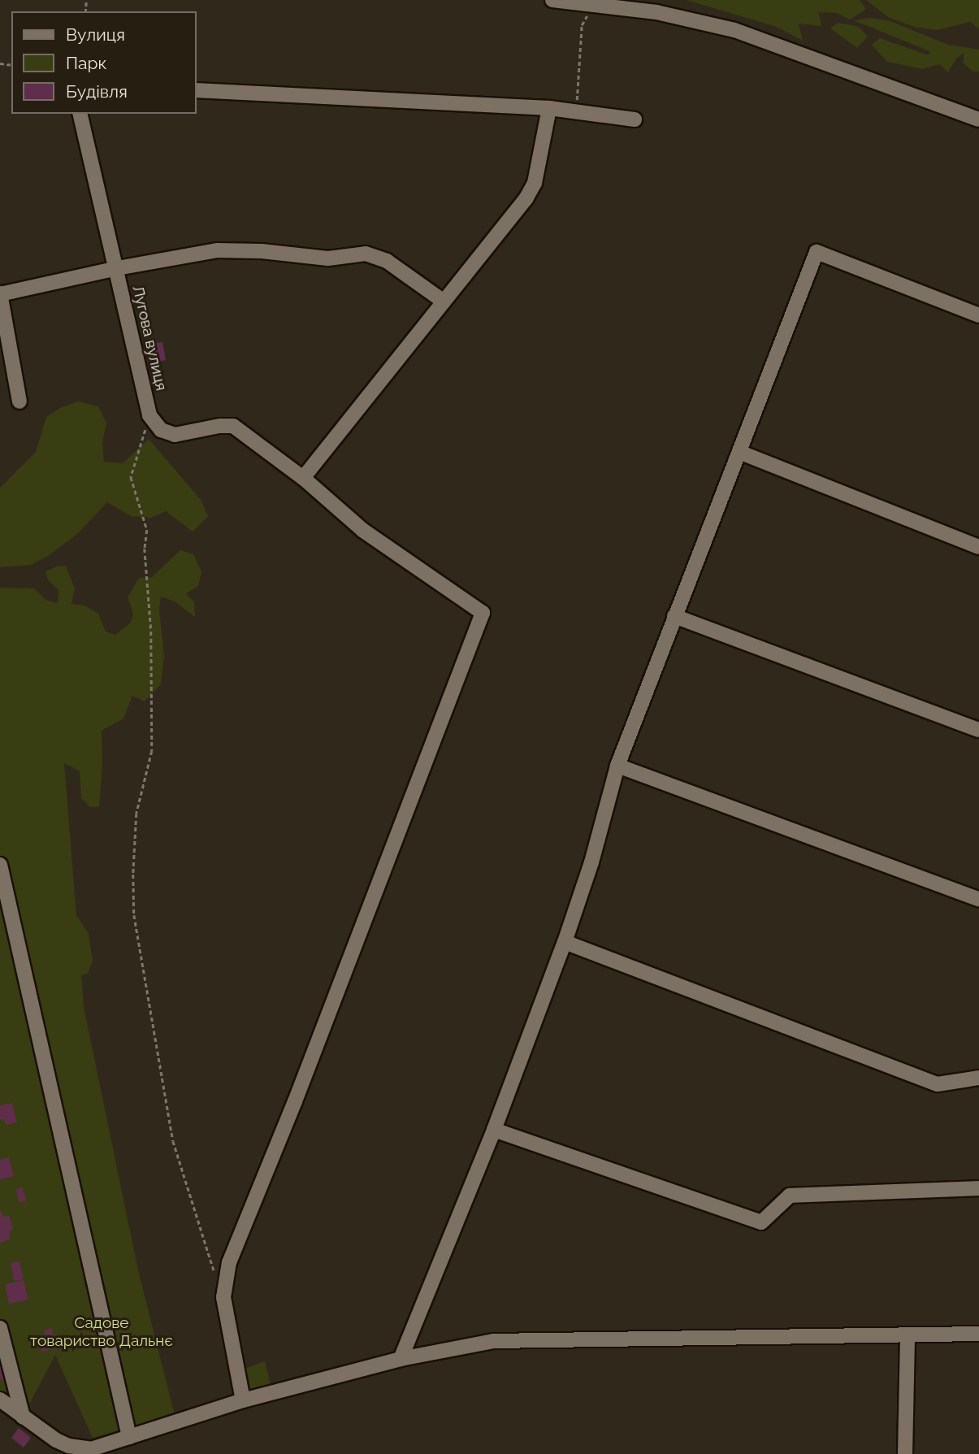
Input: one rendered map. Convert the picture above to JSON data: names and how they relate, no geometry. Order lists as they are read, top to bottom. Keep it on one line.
{"streets":{"street":["Лугова вулиця"]},"parks":["Садове товариство Дальнє"],"legend":["Вулиця","Парк","Будівля"]}
